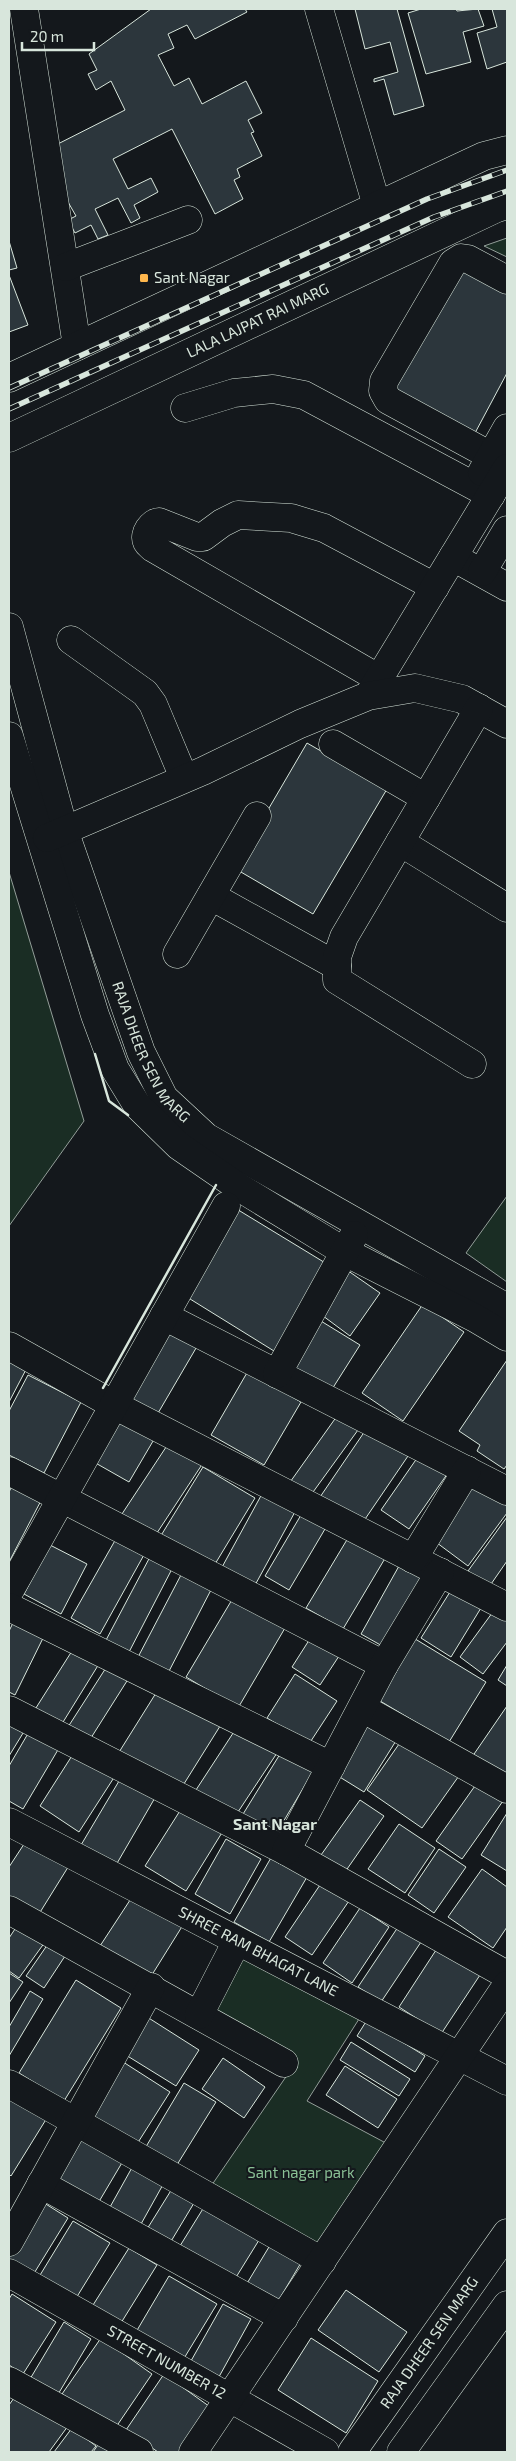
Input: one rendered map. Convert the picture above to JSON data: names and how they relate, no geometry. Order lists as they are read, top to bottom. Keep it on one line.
{"streets":{"street":["LALA LAJPAT RAI MARG","RAJA DHEER SEN MARG","SHREE RAM BHAGAT LANE","STREET NUMBER 12"]},"districts":["Sant Nagar"],"parks":["Sant nagar park"],"places":{"transit":["Sant Nagar"]},"scale_bar":"20 m"}
